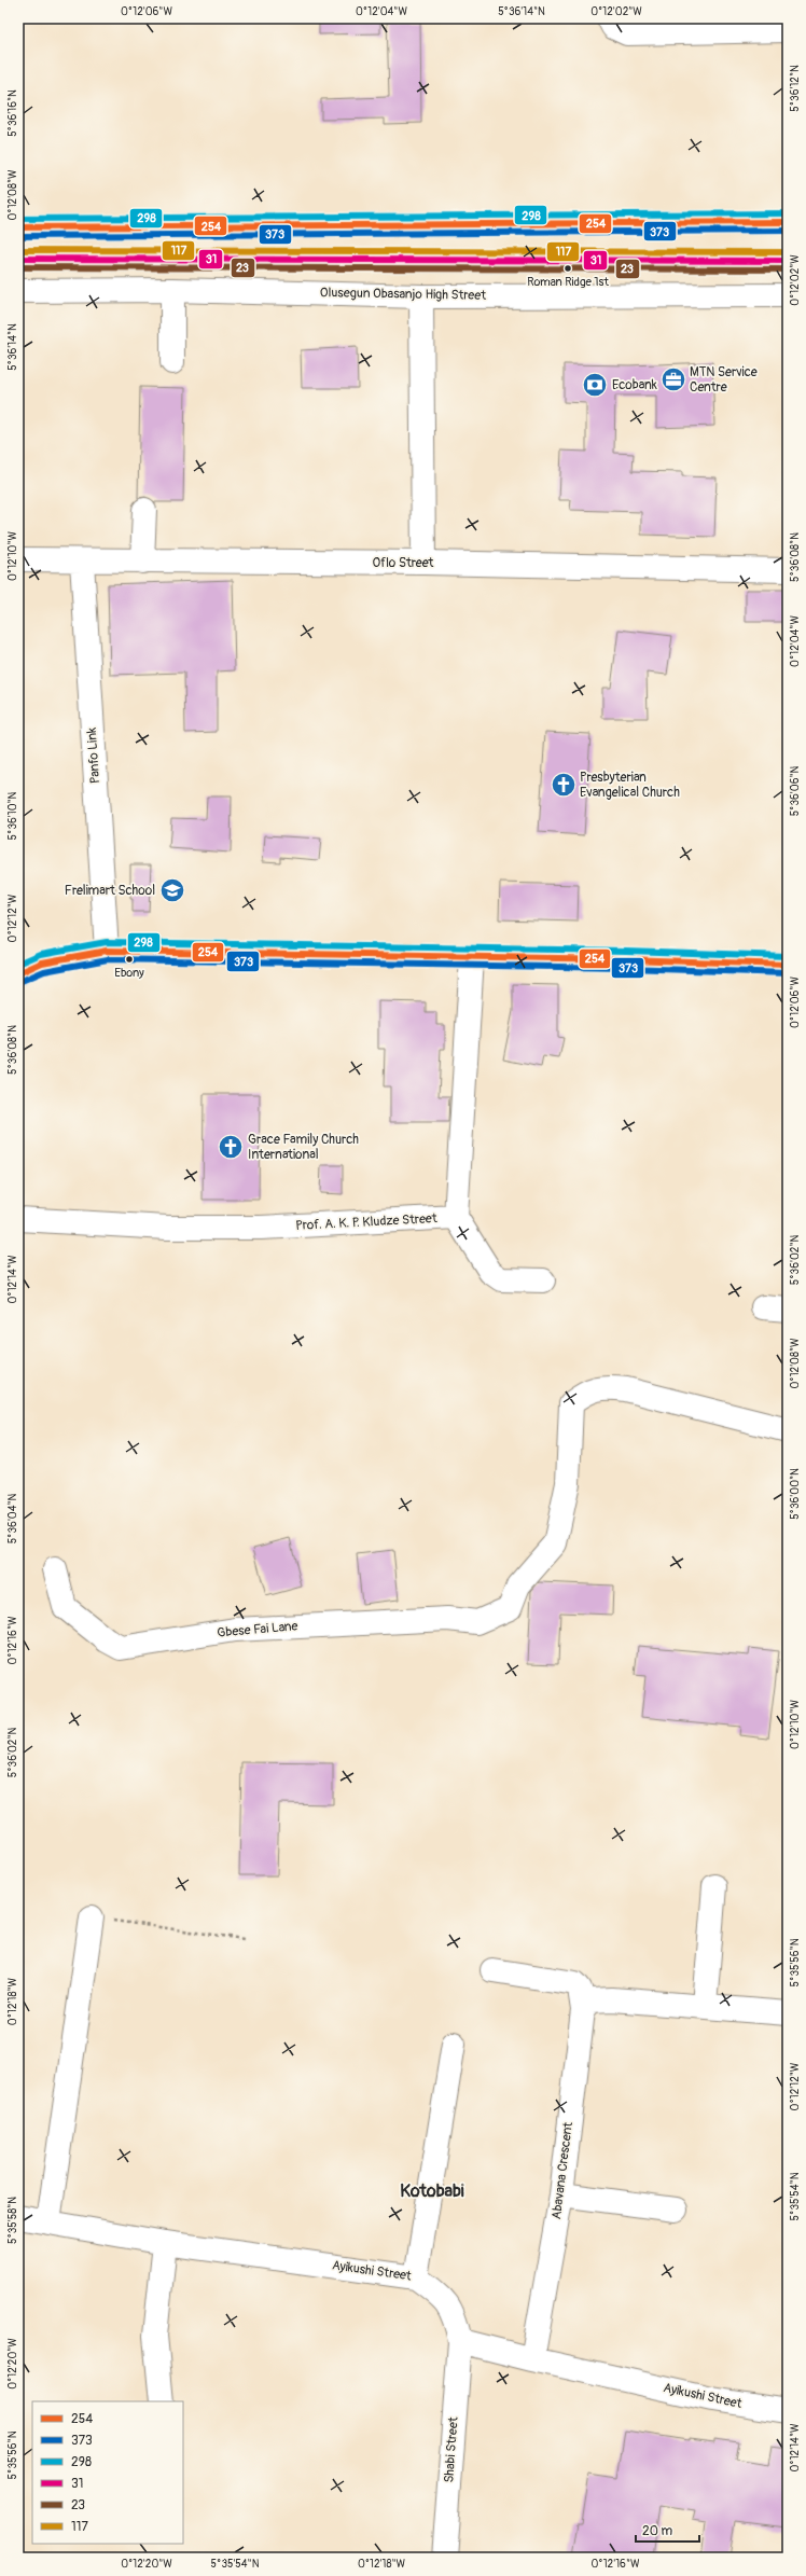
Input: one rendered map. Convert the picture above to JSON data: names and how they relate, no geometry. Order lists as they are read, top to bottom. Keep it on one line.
{"streets":{"street":["Olusegun Obasanjo High Street","Oflo Street","Panfo Link","Prof. A. K. P. Kludze Street","Gbese Fai Lane","Abavana Crescent","Ayikushi Street","Shabi Street"]},"crossings":[["Oflo Street","Panfo Link"],["Abavana Crescent","Ayikushi Street"],["Ayikushi Street","Shabi Street"]],"districts":["Kotobabi"],"places":{"other":["Roman Ridge 1st","Ebony"],"office":["MTN Service Centre"],"bank":["Ecobank"],"church":["Presbyterian Evangelical Church","Grace Family Church International"],"school or university":["Frelimart School"]},"lines":["transit line 298","transit line 254","transit line 373","transit line 117","transit line 31","transit line 23"],"legend":["254","373","298","31","23","117"],"scale_bar":"20 m","coordinates":["0°12'06\"W","0°12'04\"W","5°36'14\"N","0°12'02\"W","5°36'12\"N","5°36'16\"N","0°12'08\"W","0°12'10\"W","5°36'08\"N","5°36'06\"N","5°36'10\"N","0°12'12\"W","5°36'02\"N","0°12'14\"W","5°36'00\"N","5°36'04\"N","0°12'16\"W","5°35'56\"N","0°12'18\"W","5°35'54\"N","5°35'58\"N","0°12'20\"W"]}
